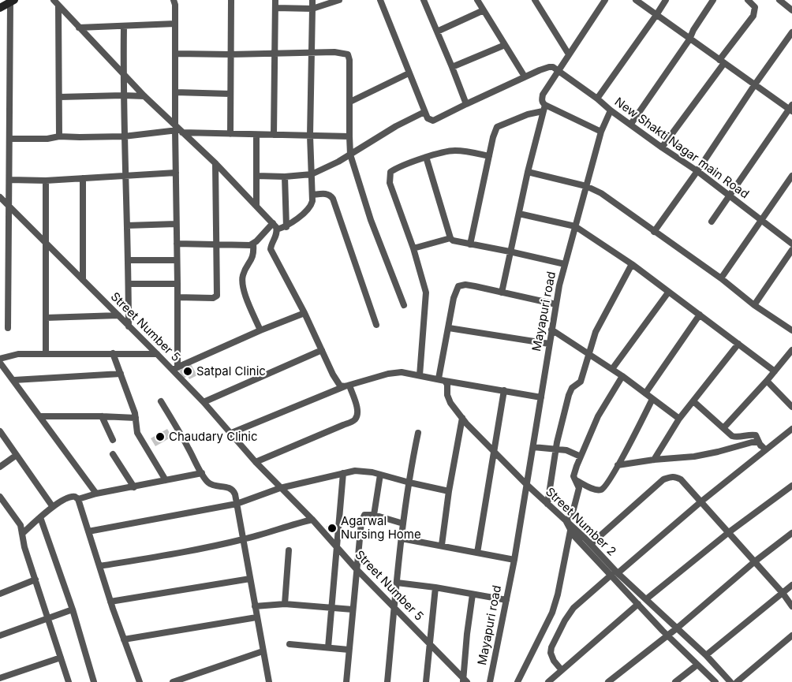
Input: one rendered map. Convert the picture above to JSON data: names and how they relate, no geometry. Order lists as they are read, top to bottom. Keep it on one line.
{"streets":{"street":["New Shakti Nagar main Road","Mayapuri road","Street Number 5","Street Number 2"]},"crossings":[["New Shakti Nagar main Road","Mayapuri road"],["Mayapuri road","Street Number 2"]],"places":["Satpal Clinic","Chaudary Clinic","Agarwal Nursing Home"]}
